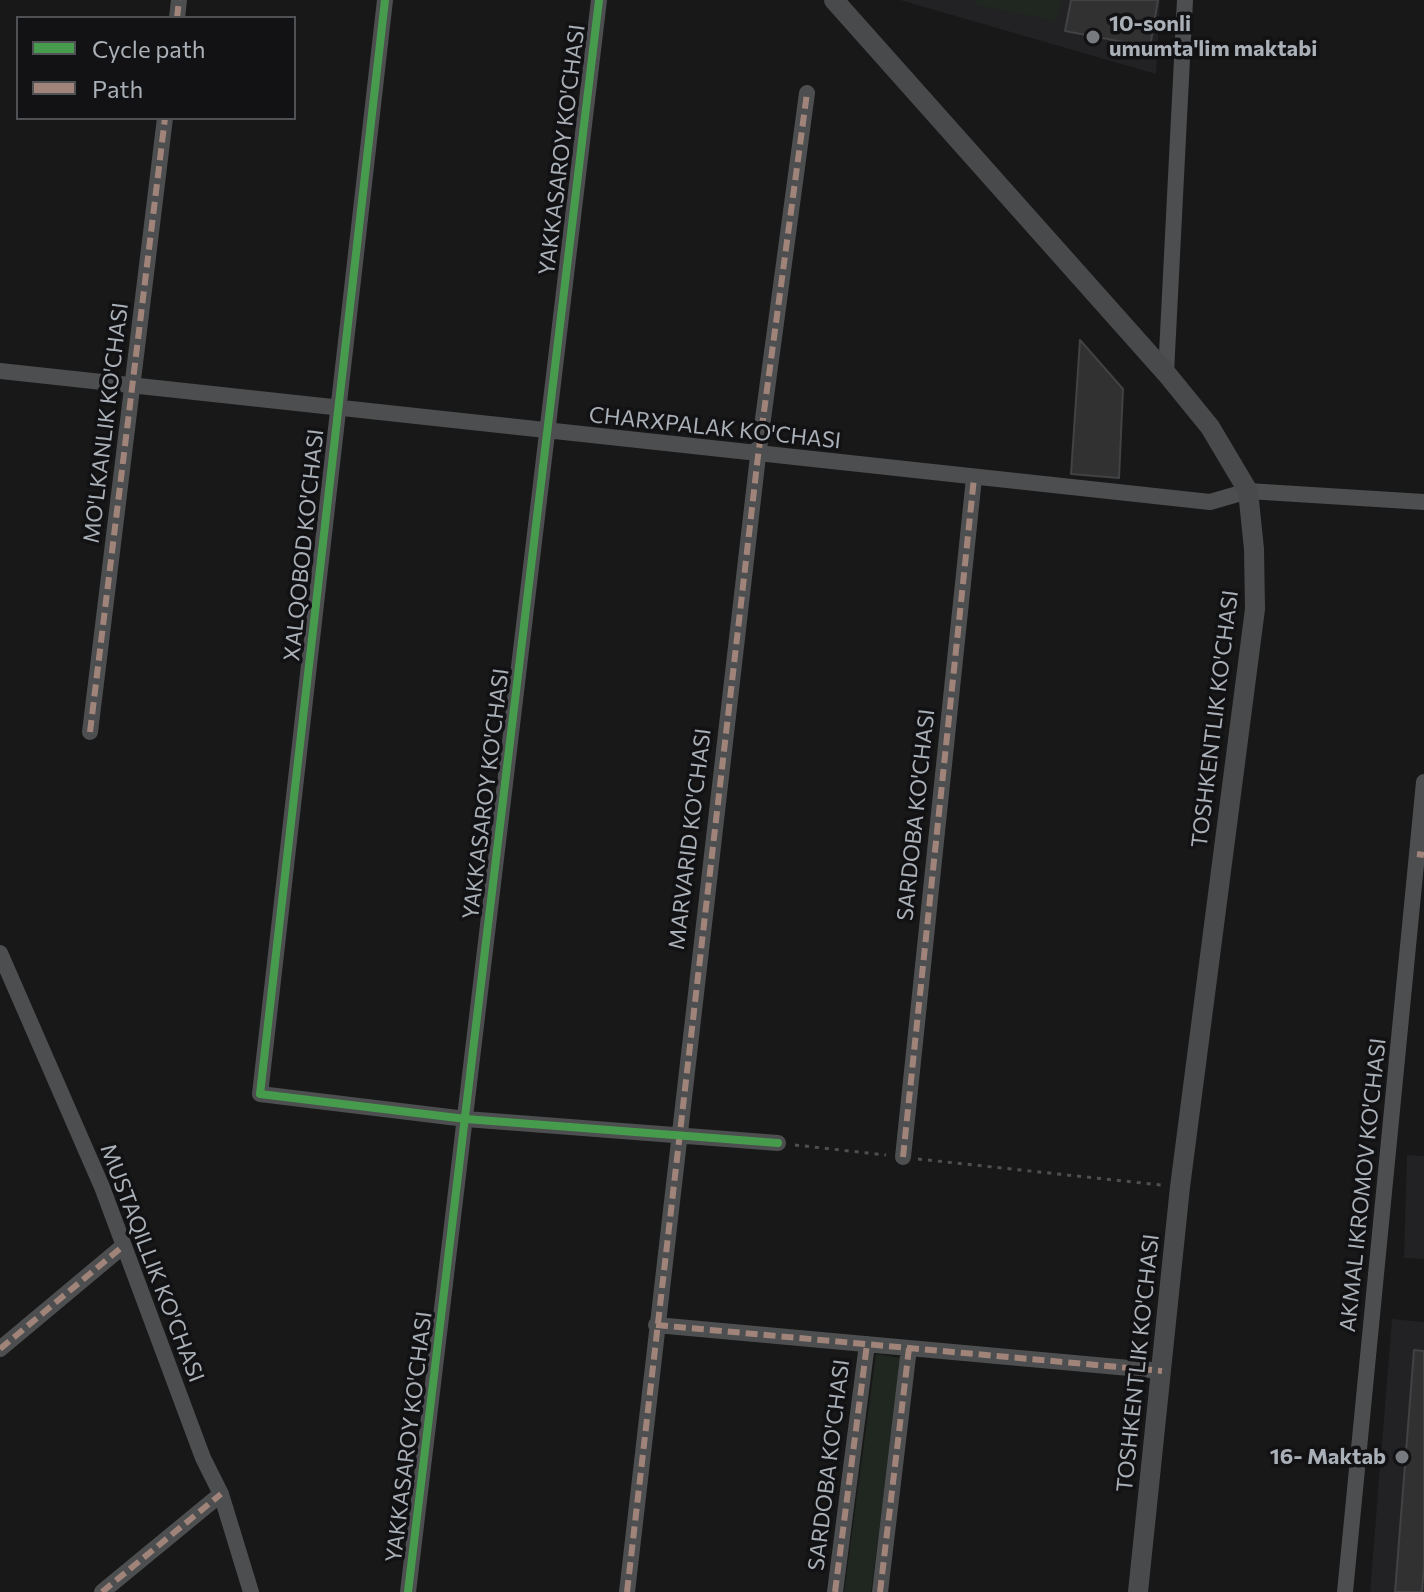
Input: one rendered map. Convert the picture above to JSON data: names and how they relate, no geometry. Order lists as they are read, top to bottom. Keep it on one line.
{"streets":{"main road":["TOSHKENTLIK KO'CHASI"],"street":["YAKKASAROY KO'CHASI","MO'LKANLIK KO'CHASI","CHARXPALAK KO'CHASI","XALQOBOD KO'CHASI","SARDOBA KO'CHASI","MARVARID KO'CHASI","AKMAL IKROMOV KO'CHASI","MUSTAQILLIK KO'CHASI"]},"crossings":[["YAKKASAROY KO'CHASI","CHARXPALAK KO'CHASI"],["YAKKASAROY KO'CHASI","XALQOBOD KO'CHASI"],["MO'LKANLIK KO'CHASI","CHARXPALAK KO'CHASI"],["CHARXPALAK KO'CHASI","XALQOBOD KO'CHASI"],["CHARXPALAK KO'CHASI","TOSHKENTLIK KO'CHASI"],["CHARXPALAK KO'CHASI","SARDOBA KO'CHASI"],["CHARXPALAK KO'CHASI","MARVARID KO'CHASI"]],"places":["10-sonli umumta'lim maktabi","16- Maktab"],"legend":["Cycle path","Path"]}
